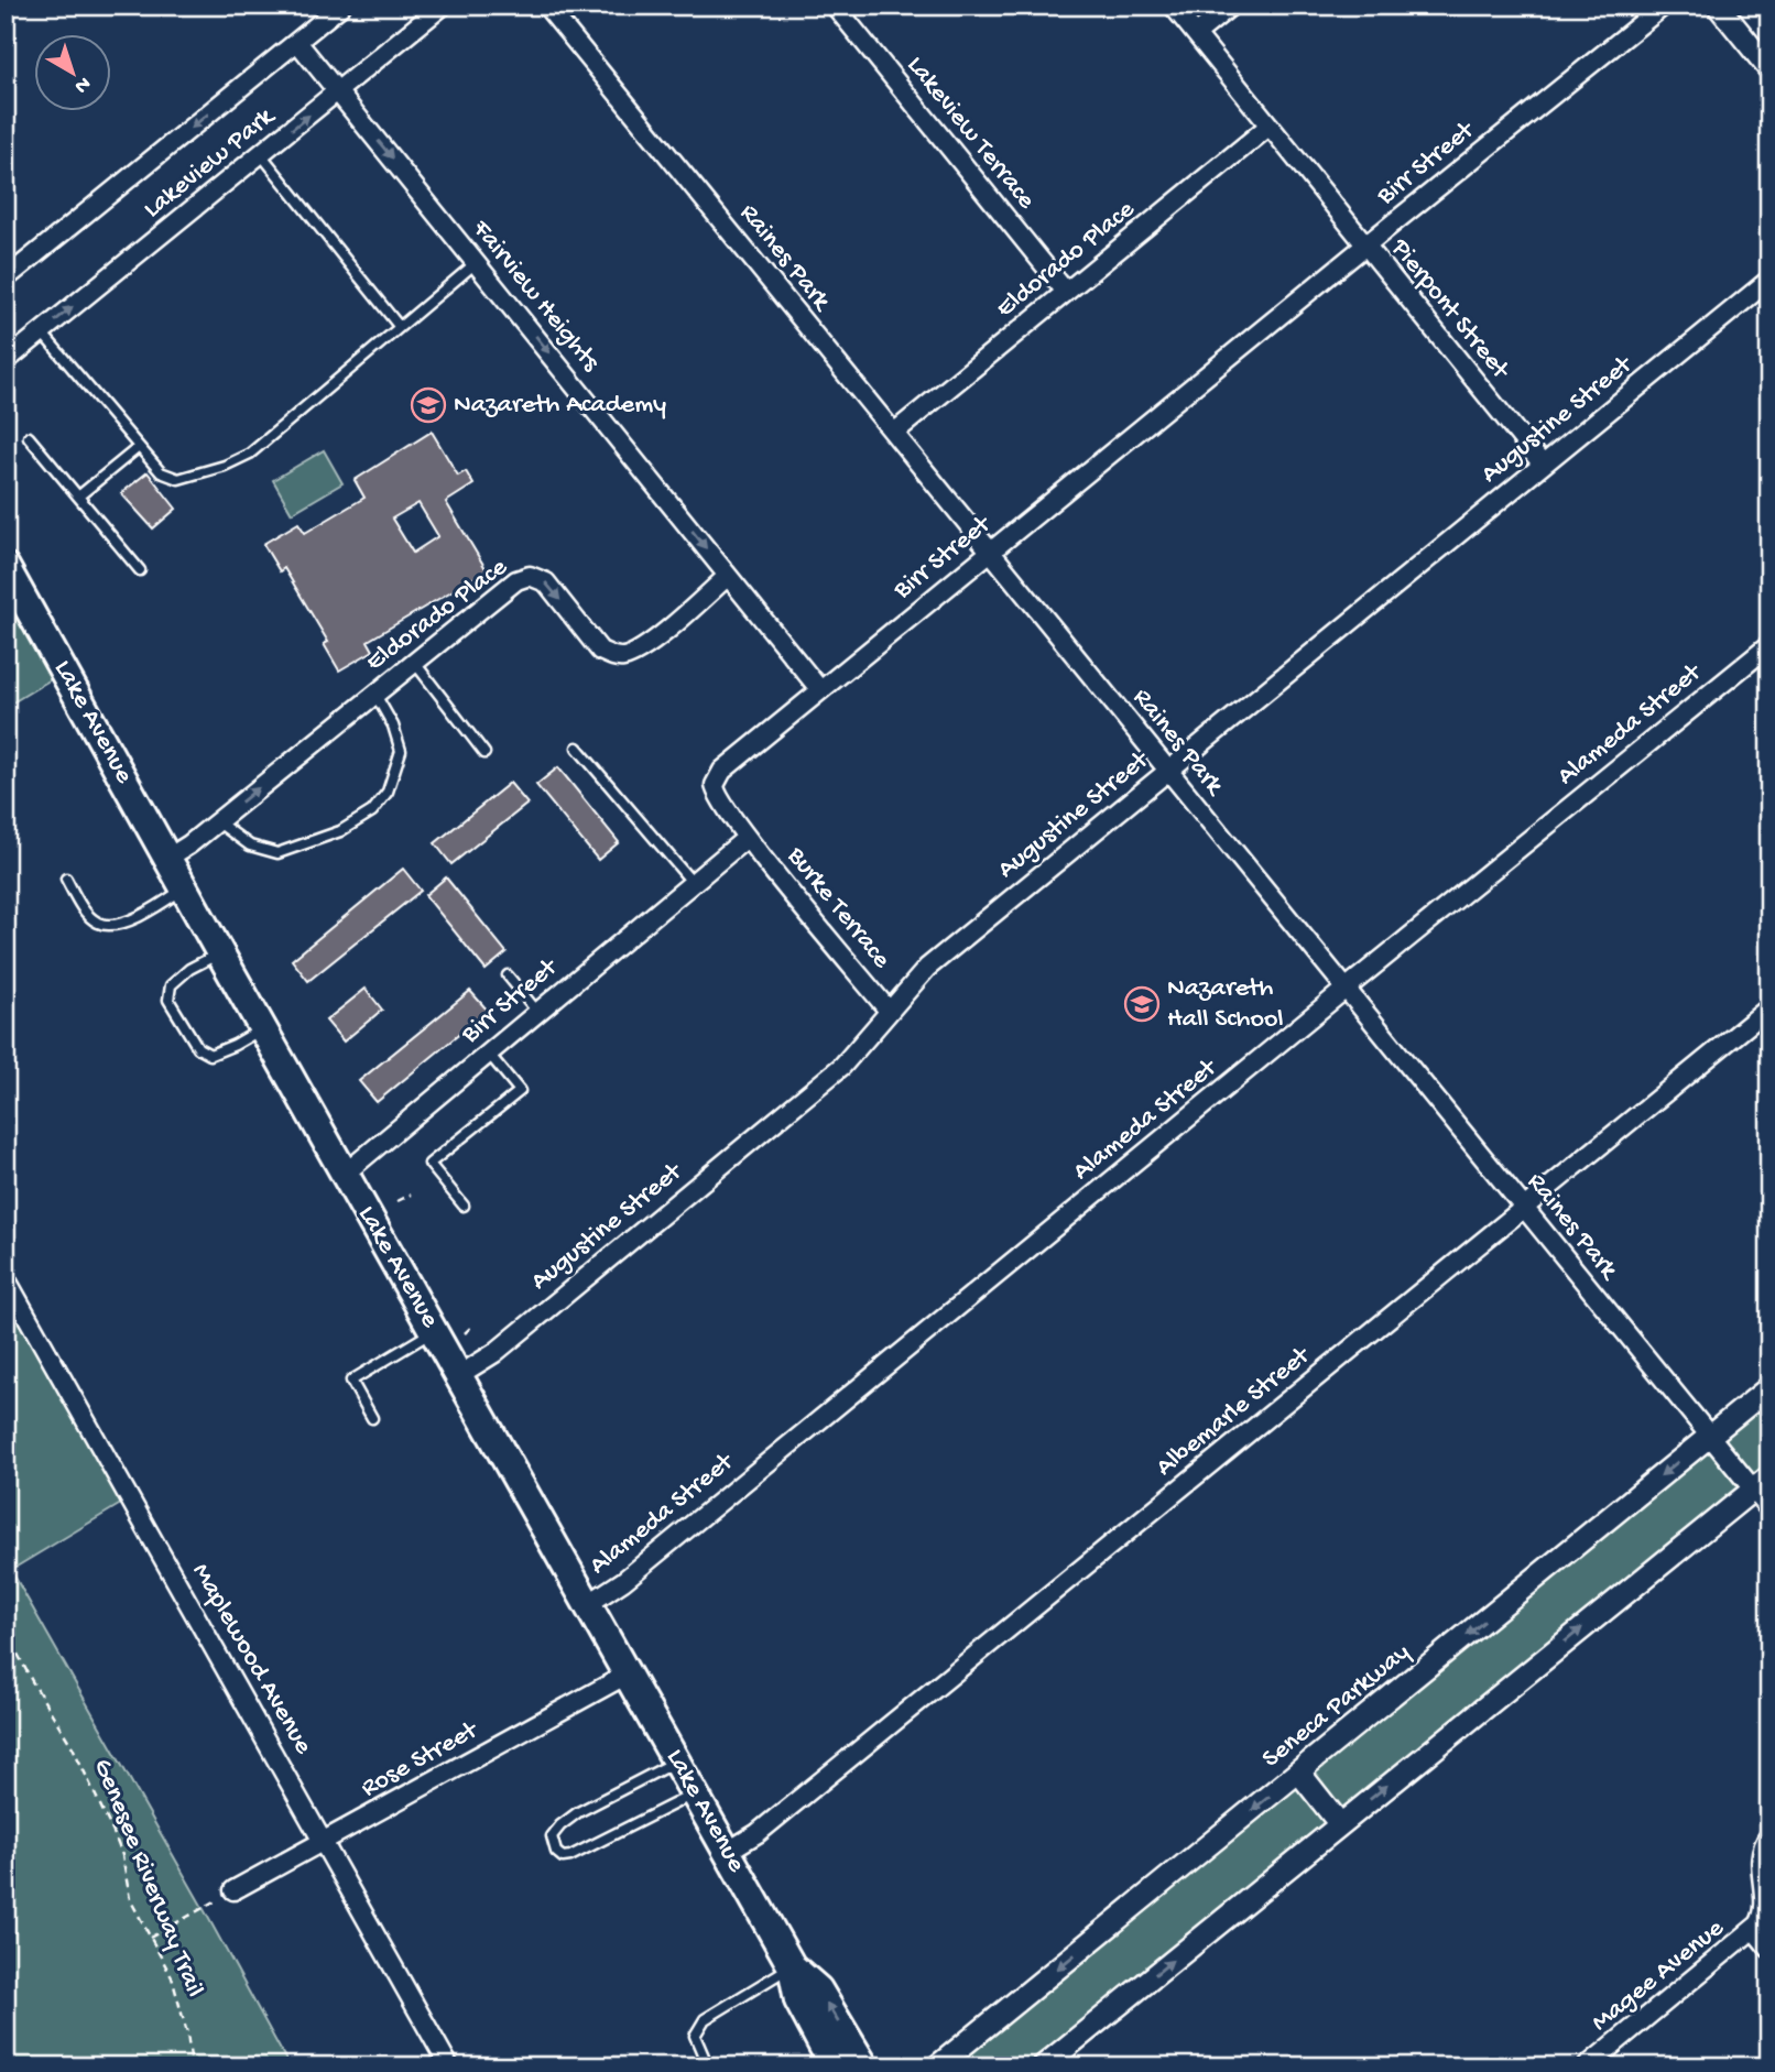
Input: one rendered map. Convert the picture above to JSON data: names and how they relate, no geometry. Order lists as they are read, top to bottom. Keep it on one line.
{"streets":{"main road":["Lake Avenue"],"street":["Lakeview Terrace","Lakeview Park","Birr Street","Raines Park","Eldorado Place","Fairview Heights","Pierpont Street","Augustine Street","Alameda Street","Burke Terrace","Albemarle Street","Maplewood Avenue","Seneca Parkway","Rose Street","Magee Avenue"],"path":["Genesee Riverway Trail"]},"crossings":[["Lakeview Terrace","Eldorado Place"],["Lakeview Park","Fairview Heights"],["Birr Street","Raines Park"],["Birr Street","Fairview Heights"],["Birr Street","Pierpont Street"],["Birr Street","Lake Avenue"],["Birr Street","Burke Terrace"],["Raines Park","Eldorado Place"],["Raines Park","Augustine Street"],["Raines Park","Alameda Street"],["Raines Park","Albemarle Street"],["Raines Park","Seneca Parkway"],["Eldorado Place","Fairview Heights"],["Eldorado Place","Pierpont Street"],["Eldorado Place","Lake Avenue"],["Pierpont Street","Augustine Street"],["Augustine Street","Lake Avenue"],["Augustine Street","Burke Terrace"],["Lake Avenue","Alameda Street"],["Lake Avenue","Albemarle Street"],["Lake Avenue","Rose Street"],["Maplewood Avenue","Rose Street"]],"one_way":["Eldorado Place","Fairview Heights"],"places":{"school or university":["Nazareth Academy","Nazareth Hall School"]},"north":"bottom right"}
